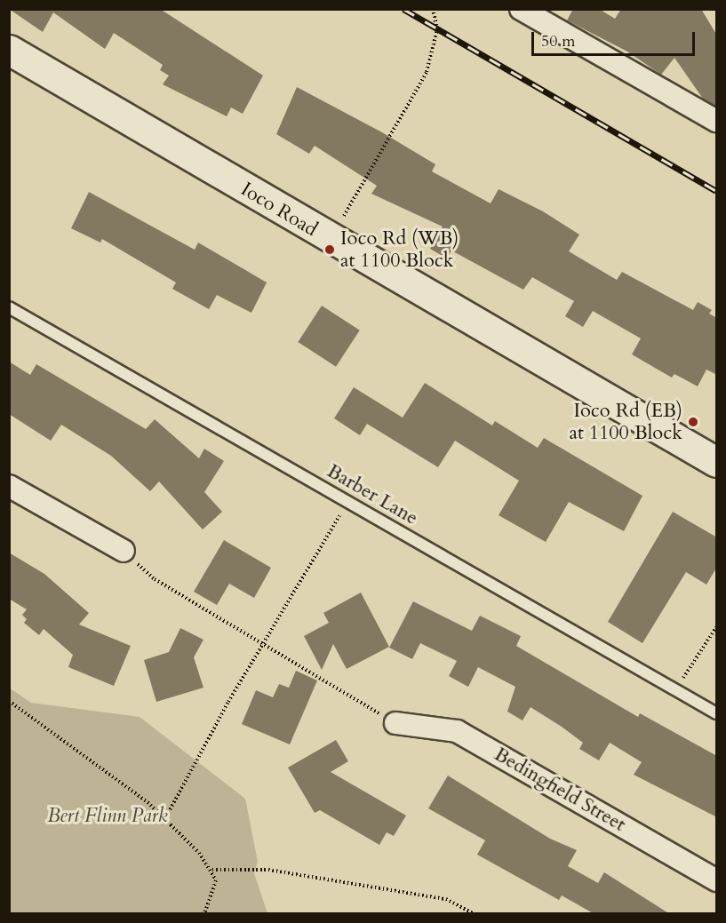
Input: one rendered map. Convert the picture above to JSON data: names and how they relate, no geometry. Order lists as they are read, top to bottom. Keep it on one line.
{"streets":{"main road":["Ioco Road"],"street":["Bedingfield Street"],"lane":["Barber Lane"]},"parks":["Bert Flinn Park"],"places":["Ioco Rd (WB) at 1100 Block","Ioco Rd (EB) at 1100 Block"],"scale_bar":"50 m"}
